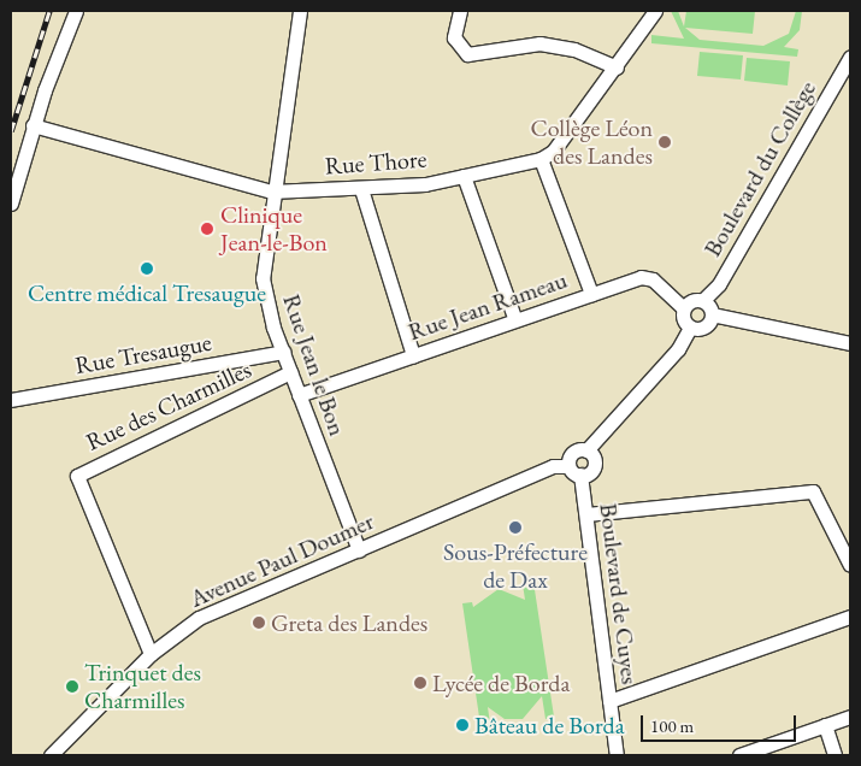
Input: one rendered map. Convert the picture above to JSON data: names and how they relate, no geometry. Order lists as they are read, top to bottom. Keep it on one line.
{"streets":{"street":["Rue Thore","Boulevard du Collège","Rue Jean Rameau","Rue Tresaugue","Rue Jean le Bon","Rue des Charmilles","Avenue Paul Doumer","Boulevard de Cuyes"]},"crossings":[["Rue Thore","Rue Jean le Bon"],["Boulevard du Collège","Rue Jean Rameau"],["Rue Jean Rameau","Rue Jean le Bon"],["Rue Tresaugue","Rue Jean le Bon"],["Rue Jean le Bon","Rue des Charmilles"],["Rue Jean le Bon","Avenue Paul Doumer"],["Rue des Charmilles","Avenue Paul Doumer"],["Avenue Paul Doumer","Boulevard de Cuyes"]],"places":["Collège Léon des Landes","Clinique Jean-le-Bon","Centre médical Tresaugue","Sous-Préfecture de Dax","Greta des Landes","Lycée de Borda","Trinquet des Charmilles","Bâteau de Borda"],"scale_bar":"100 m"}
